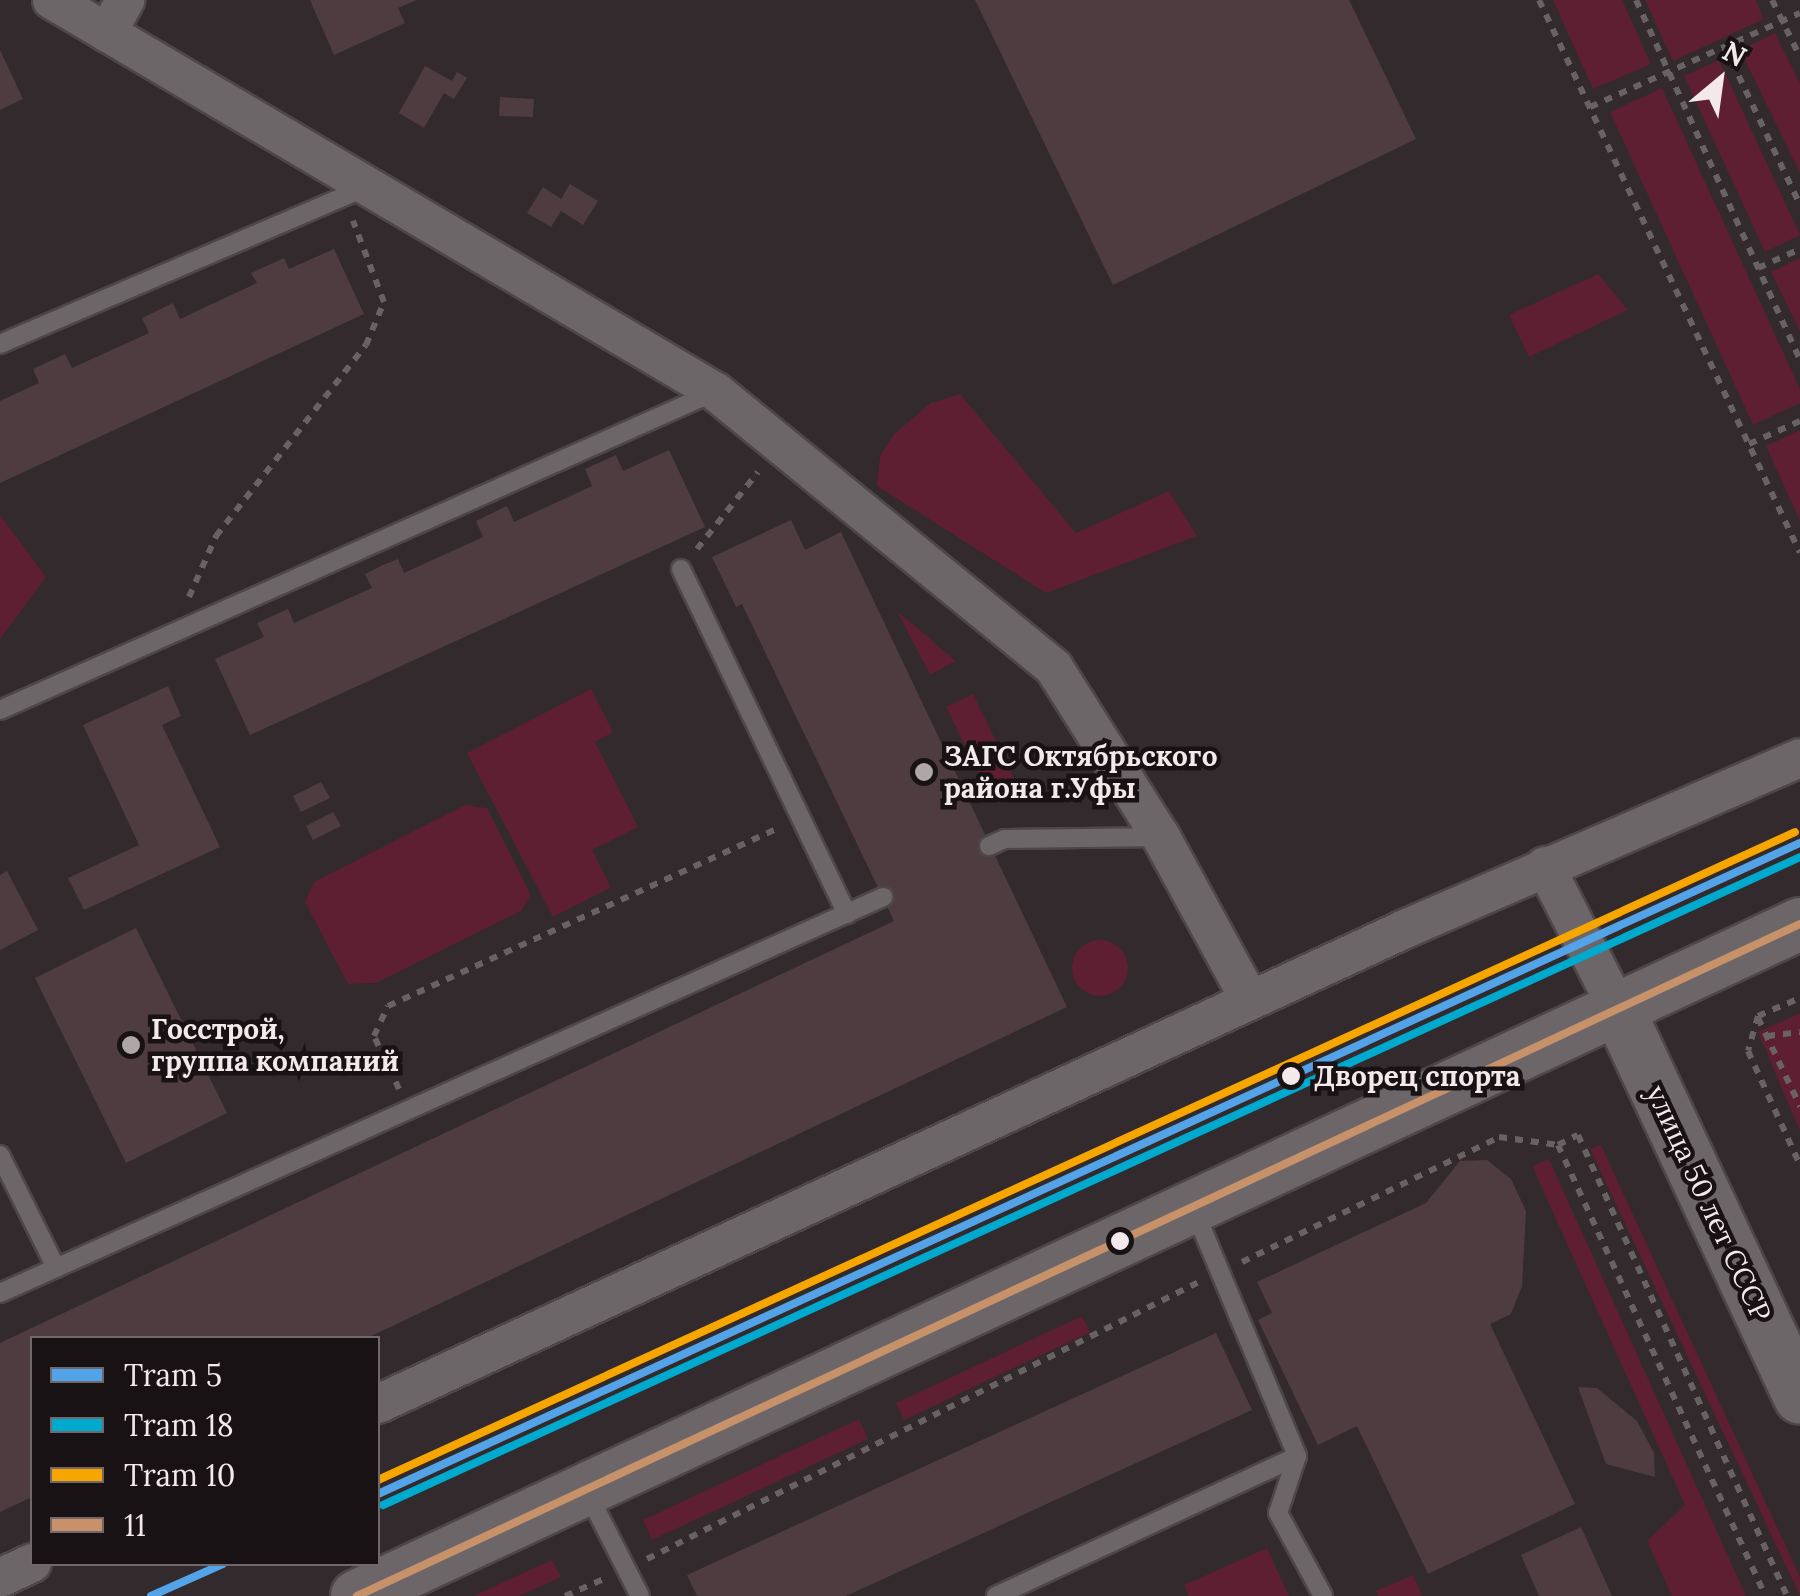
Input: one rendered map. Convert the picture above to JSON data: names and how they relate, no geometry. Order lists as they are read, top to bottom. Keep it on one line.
{"streets":{"main road":["улица 50 лет СССР"]},"places":["ЗАГС Октябрьского района г.Уфы","Госстрой, группа компаний","Дворец спорта"],"lines":["tram line 10","tram line 5","tram line 18","transit line 11"],"legend":["Tram 5","Tram 18","Tram 10","11"],"north":"top right"}
